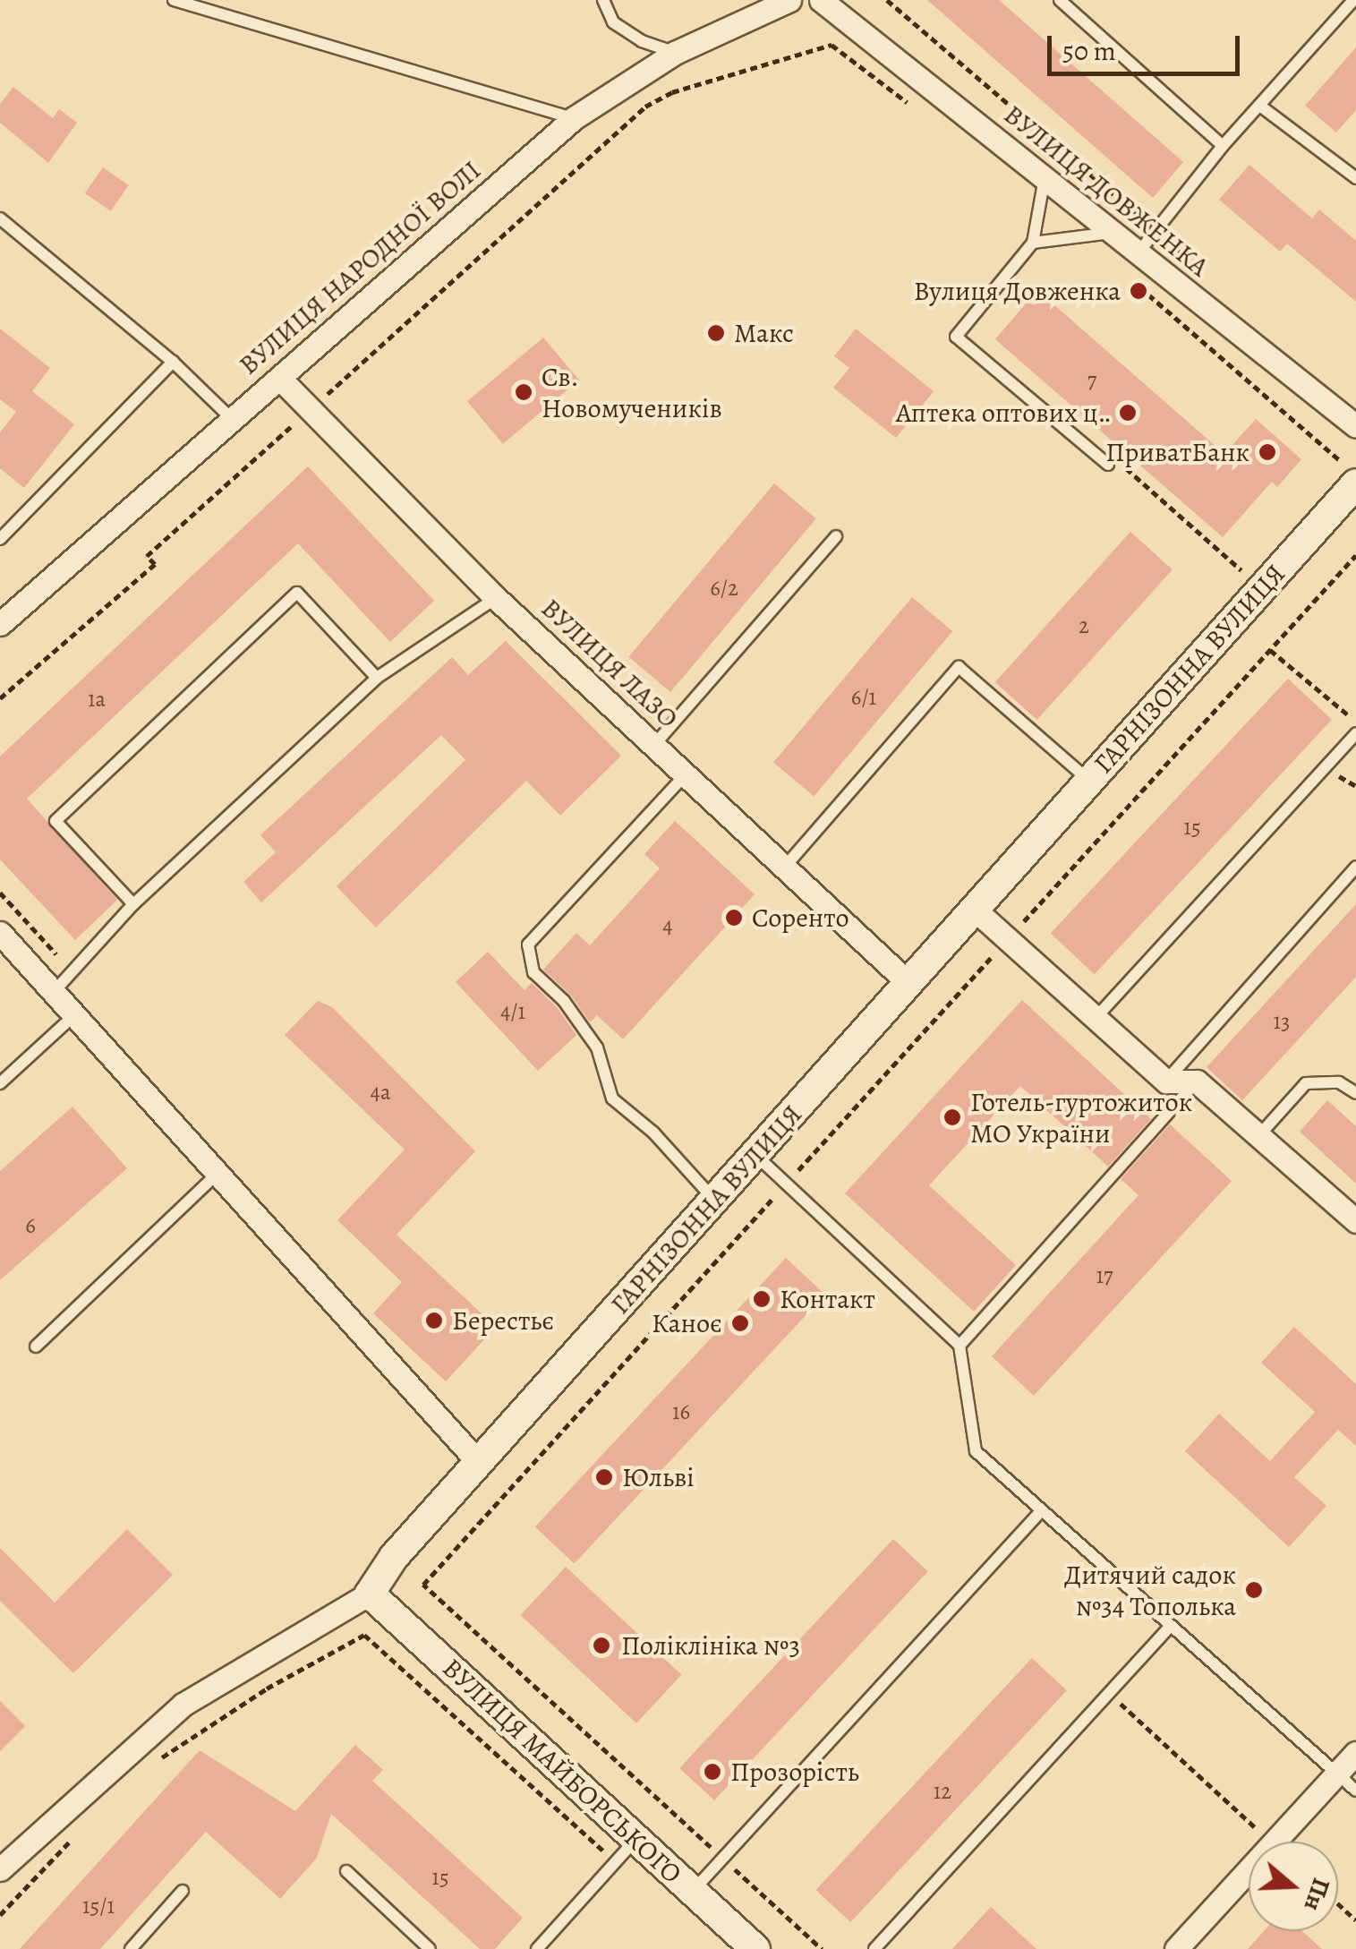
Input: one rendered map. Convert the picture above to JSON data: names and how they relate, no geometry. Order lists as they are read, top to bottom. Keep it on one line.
{"streets":{"street":["ВУЛИЦЯ ДОВЖЕНКА","ВУЛИЦЯ НАРОДНОЇ ВОЛІ","ВУЛИЦЯ ЛАЗО","ГАРНІЗОННА ВУЛИЦЯ","ВУЛИЦЯ МАЙБОРСЬКОГО"]},"crossings":[["ВУЛИЦЯ НАРОДНОЇ ВОЛІ","ВУЛИЦЯ ЛАЗО"],["ВУЛИЦЯ ЛАЗО","ГАРНІЗОННА ВУЛИЦЯ"],["ГАРНІЗОННА ВУЛИЦЯ","ВУЛИЦЯ МАЙБОРСЬКОГО"]],"places":["Вулиця Довженка","Макс","Св. Новомучеників","Аптека оптових ц‥","ПриватБанк","Соренто","Готель-гуртожиток МО України","Контакт","Берестьє","Каноє","Юльві","Дитячий садок №34 Тополька","Поліклініка №3","Прозорість"],"house_numbers":["7","6/2","2","6/1","1а","15","4","4/1","13","4а","6","17","16","12","15","15/1"],"scale_bar":"50 m","north":"right"}
